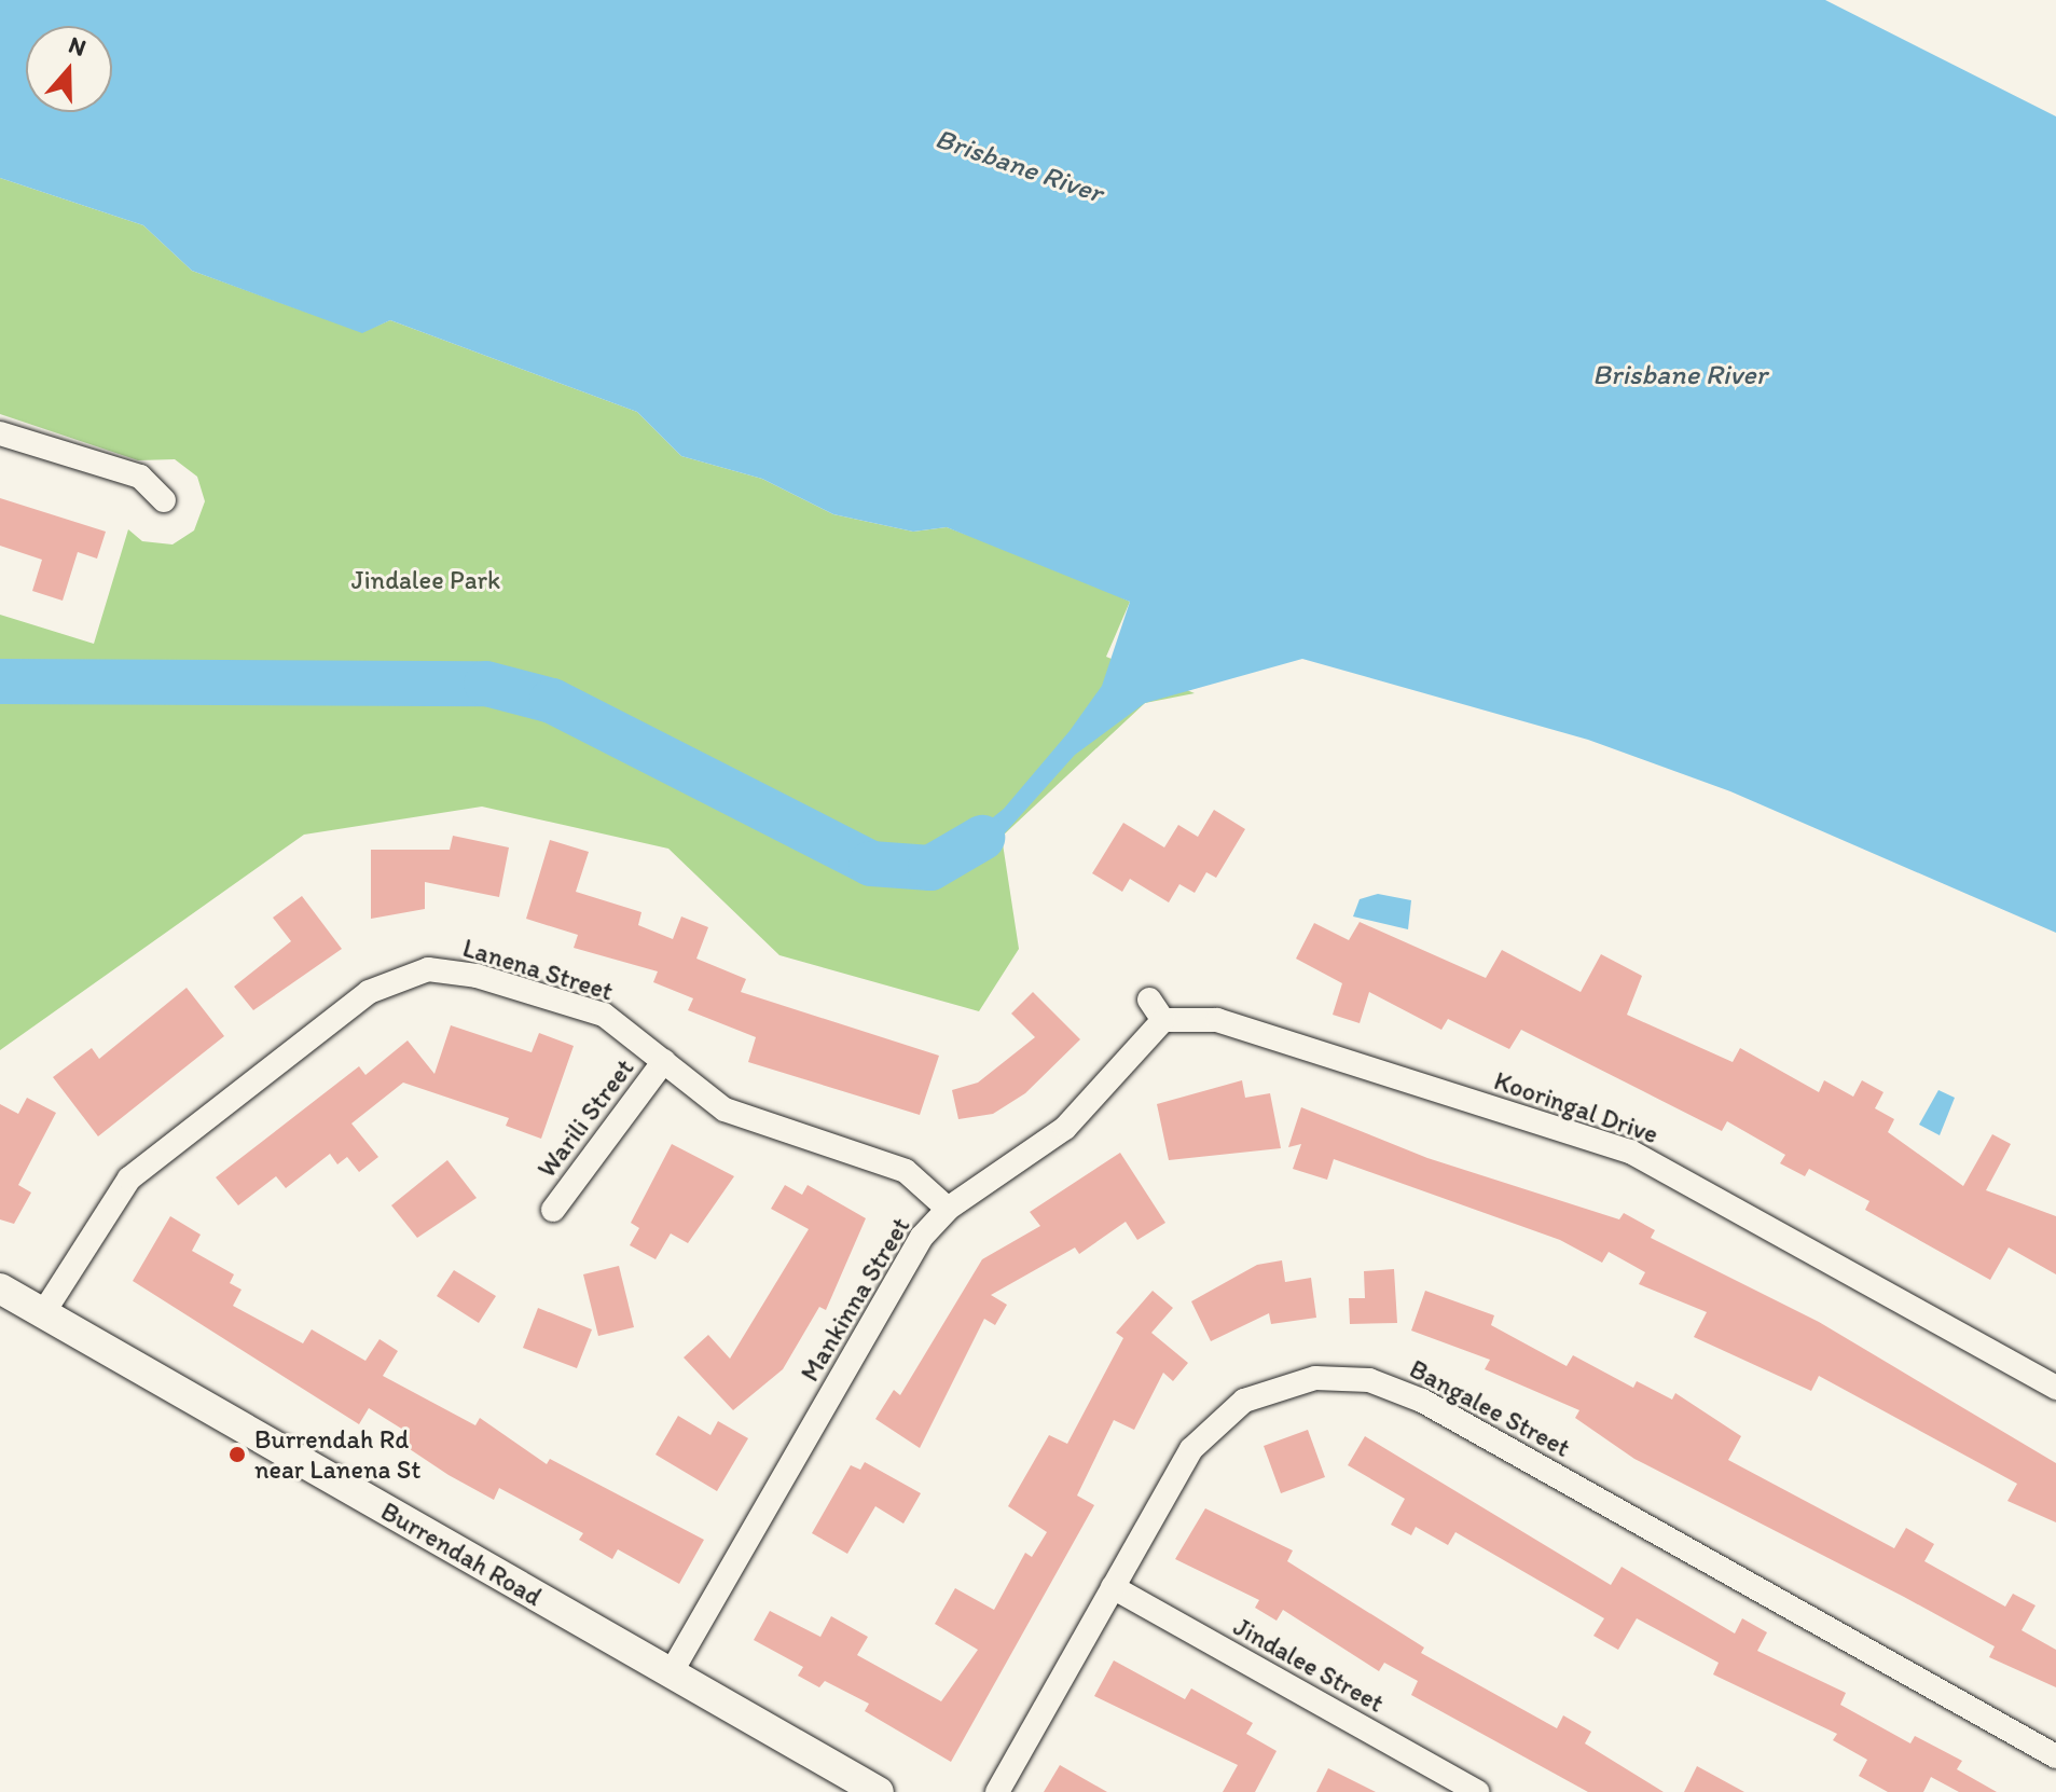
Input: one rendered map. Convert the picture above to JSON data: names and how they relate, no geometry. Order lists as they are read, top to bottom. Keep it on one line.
{"streets":{"street":["Lanena Street","Kooringal Drive","Warili Street","Mankinna Street","Bangalee Street","Burrendah Road","Jindalee Street"]},"crossings":[["Lanena Street","Warili Street"],["Lanena Street","Mankinna Street"],["Lanena Street","Burrendah Road"],["Kooringal Drive","Mankinna Street"],["Mankinna Street","Burrendah Road"],["Bangalee Street","Jindalee Street"]],"water":["Brisbane River"],"parks":["Jindalee Park"],"places":["Burrendah Rd near Lanena St"],"north":"top"}
